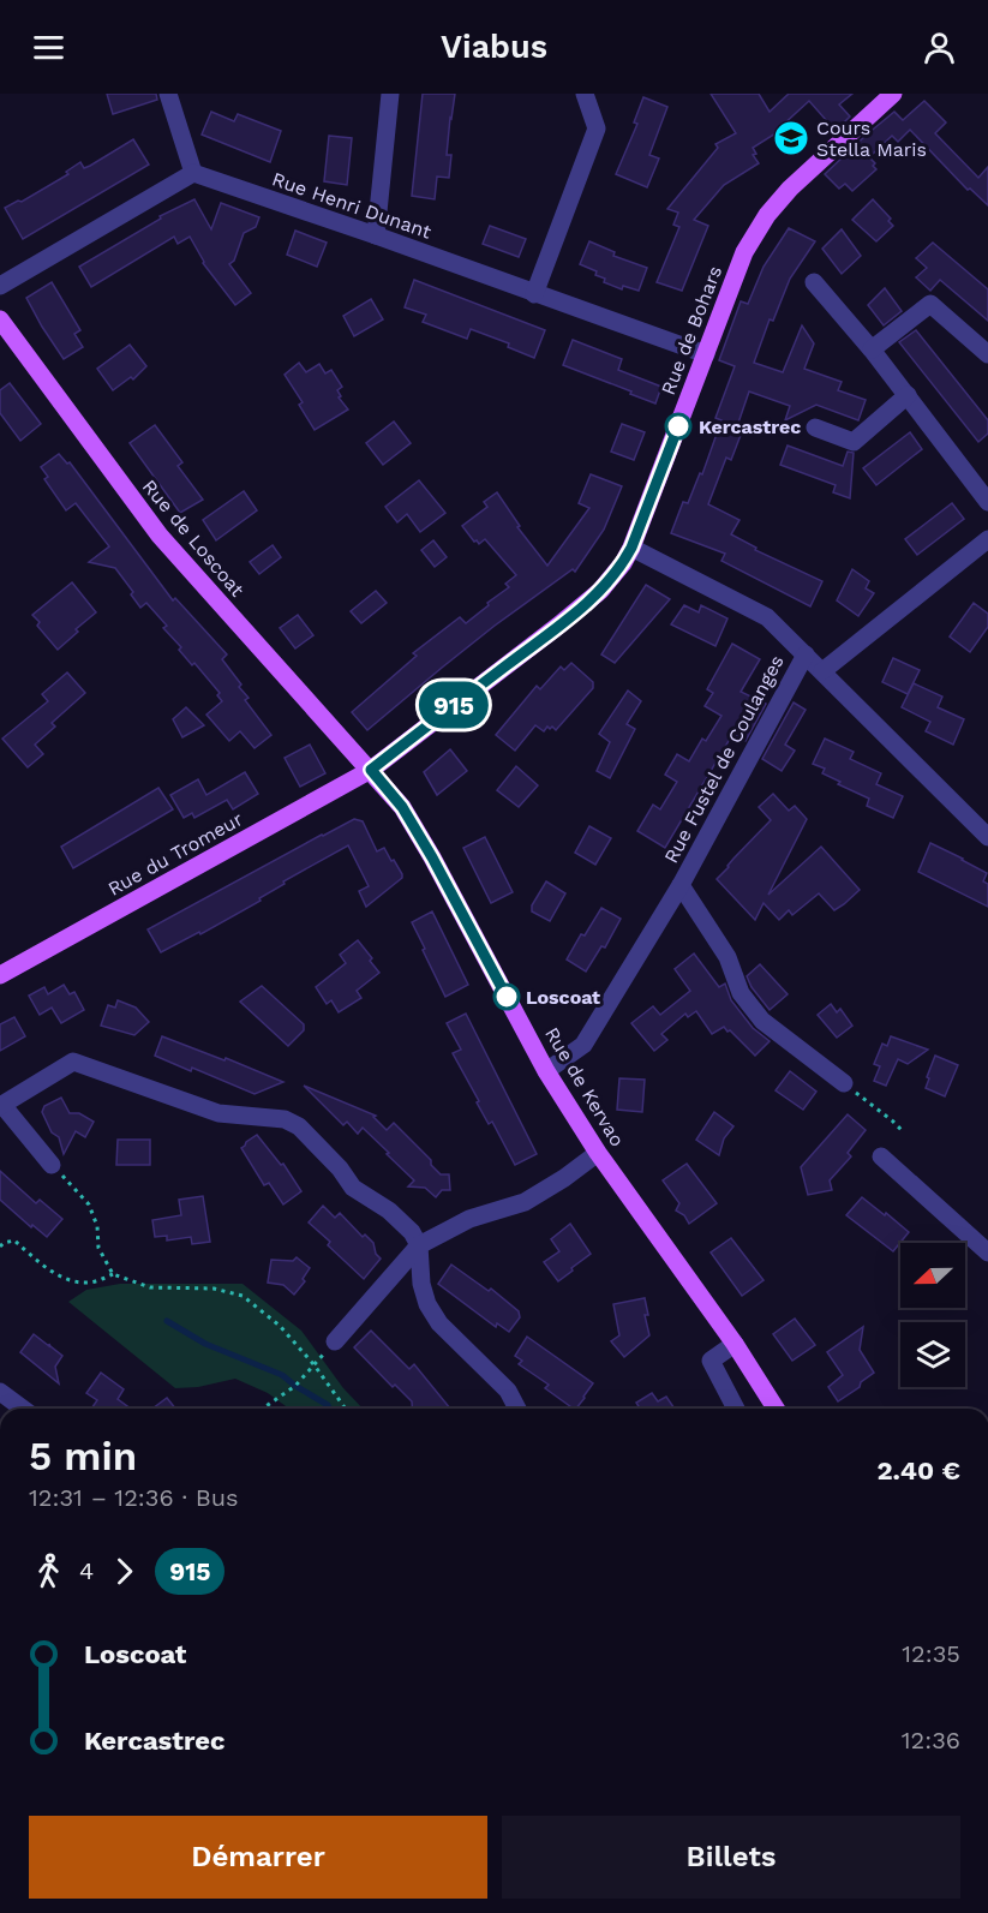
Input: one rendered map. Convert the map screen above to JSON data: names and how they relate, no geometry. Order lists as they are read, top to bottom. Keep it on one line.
{"streets":{"main road":["Rue de Bohars","Rue de Loscoat","Rue du Tromeur","Rue de Kervao"],"street":["Rue Henri Dunant","Rue Fustel de Coulanges"]},"crossings":[["Rue Henri Dunant","Rue de Bohars"],["Rue de Bohars","Rue de Loscoat"],["Rue de Bohars","Rue du Tromeur"],["Rue de Bohars","Rue de Kervao"],["Rue de Loscoat","Rue du Tromeur"],["Rue de Loscoat","Rue de Kervao"],["Rue Fustel de Coulanges","Rue de Kervao"],["Rue du Tromeur","Rue de Kervao"]],"places":{"school or university":["Cours Stella Maris"],"other":["Kercastrec","Loscoat"]},"lines":["bus line 915"],"north":"left","page":{"header":"Viabus","on_map":"915","heading":["5 min","12:31 – 12:36 · Bus","2.40 €"],"legs":["4","915"],"list":[{"name":"Loscoat","value":"12:35"},{"name":"Kercastrec","value":"12:36"}],"buttons":["Démarrer","Billets"]}}
